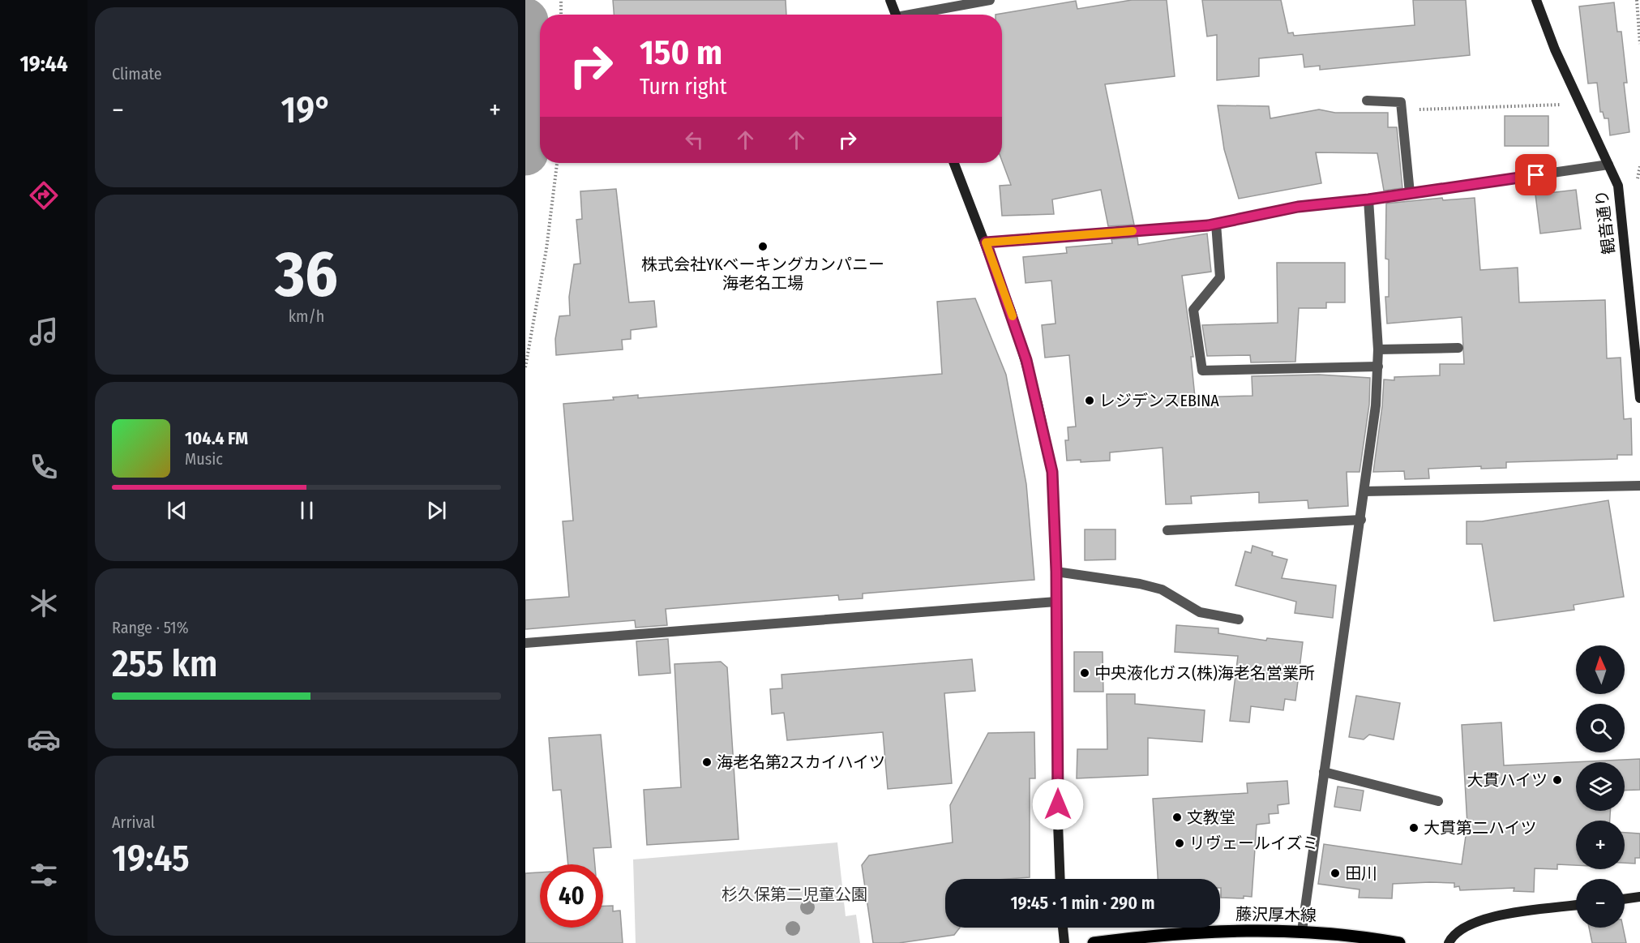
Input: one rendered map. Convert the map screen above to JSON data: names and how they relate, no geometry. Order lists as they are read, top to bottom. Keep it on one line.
{"streets":{"main road":["藤沢厚木線"],"street":["観音通り"]},"parks":["杉久保第二児童公園"],"places":["株式会社YKベーキングカンパニー 海老名工場","レジデンスEBINA","中央液化ガス(株)海老名営業所","海老名第2スカイハイツ","大貫ハイツ","文教堂","大貫第二ハイツ","リヴェールイズミ","田川"],"north":"top","page":{"tabs":"19:44","tile":["Climate",["36","km/h"],["Range · 51%","255 km"],["Arrival","19:45"]],"turn":["150 m","Turn right"],"heat":["−","19°","+"],"song":["104.4 FM","Music"],"map_buttons":["+","−"],"limit":"40","trip":"19:45 · 1 min · 290 m"}}
